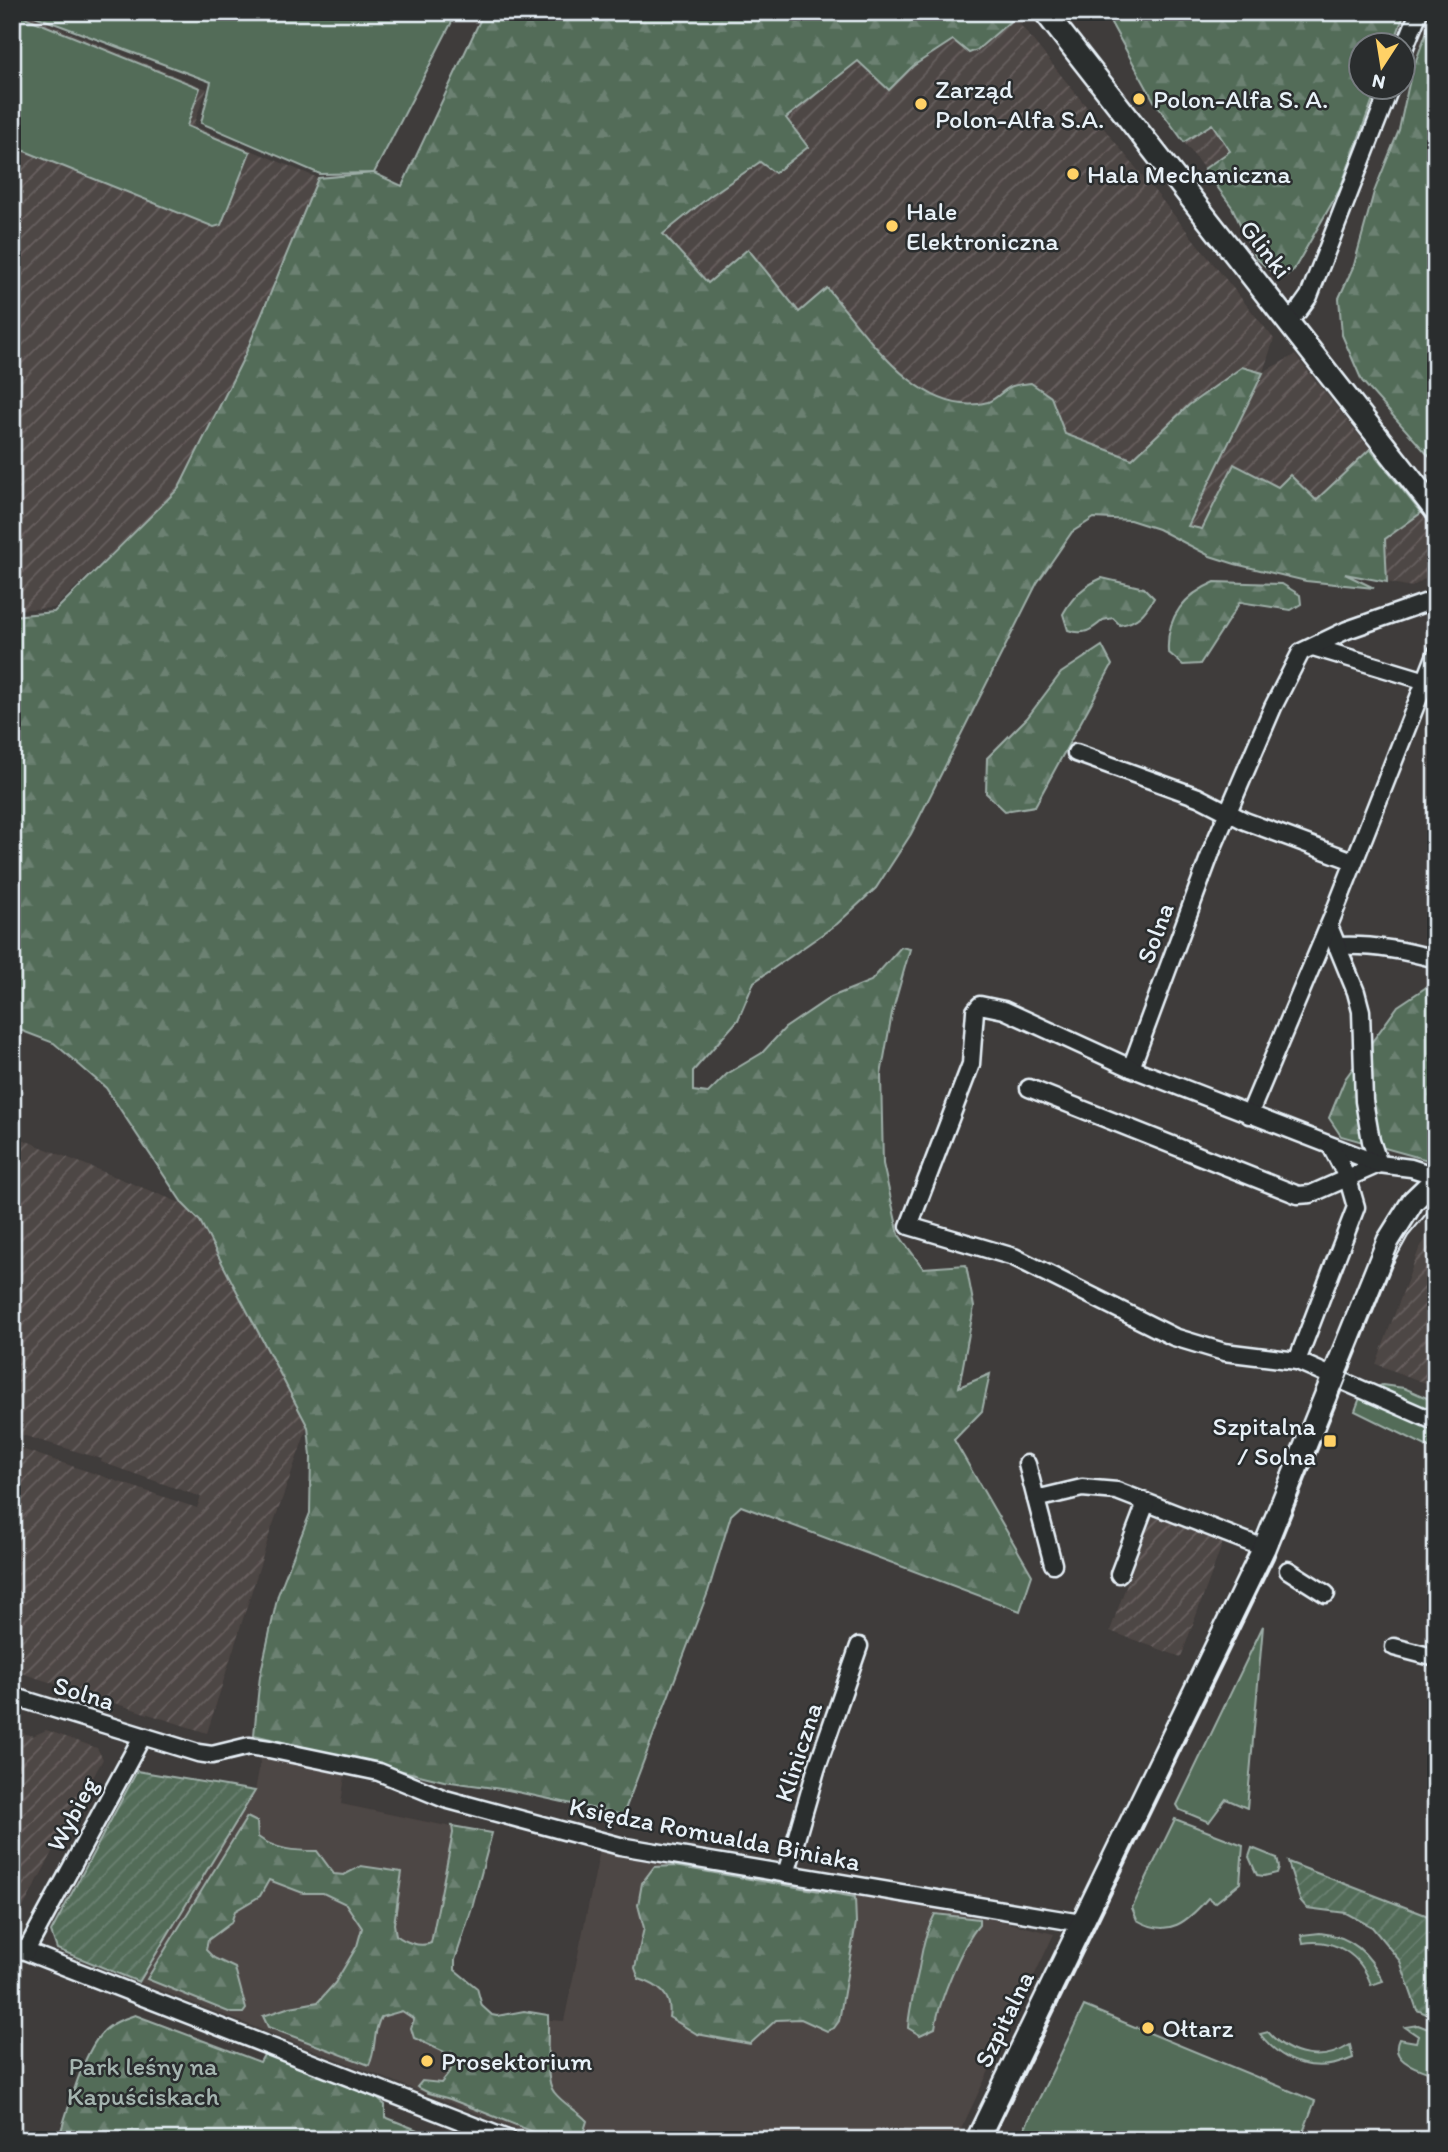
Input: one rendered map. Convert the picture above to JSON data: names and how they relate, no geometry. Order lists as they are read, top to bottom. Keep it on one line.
{"streets":{"street":["Glinki","Solna","Kliniczna","Wybieg","Księdza Romualda Biniaka","Szpitalna"]},"crossings":[["Solna","Wybieg"],["Solna","Księdza Romualda Biniaka"],["Kliniczna","Księdza Romualda Biniaka"],["Wybieg","Księdza Romualda Biniaka"],["Księdza Romualda Biniaka","Szpitalna"]],"parks":["Park leśny na Kapuściskach"],"places":{"other":["Polon-Alfa S. A.","Zarząd Polon-Alfa S.A.","Hala Mechaniczna","Hale Elektroniczna","Ołtarz","Prosektorium"],"transit":["Szpitalna / Solna"]},"north":"bottom"}
